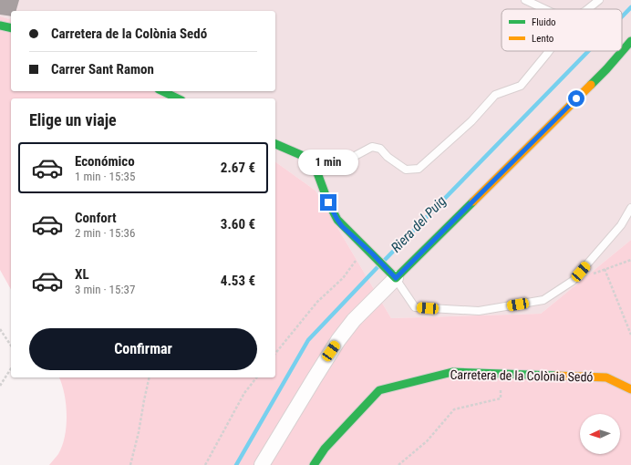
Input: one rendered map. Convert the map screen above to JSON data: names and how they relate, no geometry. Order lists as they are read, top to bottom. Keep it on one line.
{"streets":{"street":["Carretera de la Colònia Sedó"]},"water":["Riera del Puig"],"legend":["Fluido","Lento"],"north":"left","page":{"banner":["Carretera de la Colònia Sedó","Carrer Sant Ramon"],"heading":"Elige un viaje","list":[{"name":"Económico","note":"1 min · 15:35","value":"2.67 €"},{"name":"Confort","note":"2 min · 15:36","value":"3.60 €"},{"name":"XL","note":"3 min · 15:37","value":"4.53 €"}],"bubble":"1 min","buttons":"Confirmar"}}
